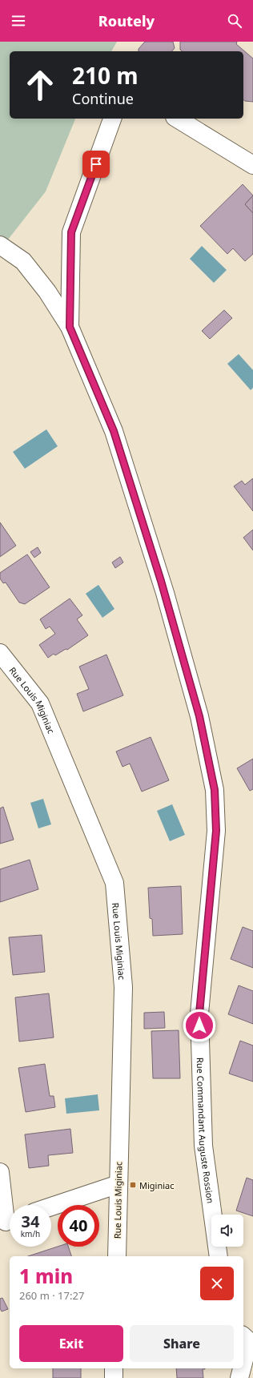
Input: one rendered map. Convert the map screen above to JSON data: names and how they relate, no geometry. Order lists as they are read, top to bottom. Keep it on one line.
{"streets":{"street":["Rue Louis Miginiac","Rue Commandant Auguste Rossion"]},"places":{"transit":["Miginiac"]},"page":{"header":"Routely","turn":["210 m","Continue"],"speed":"34 km/h","limit":"40","heading":["1 min","260 m · 17:27"],"buttons":["Exit","Share"]}}
